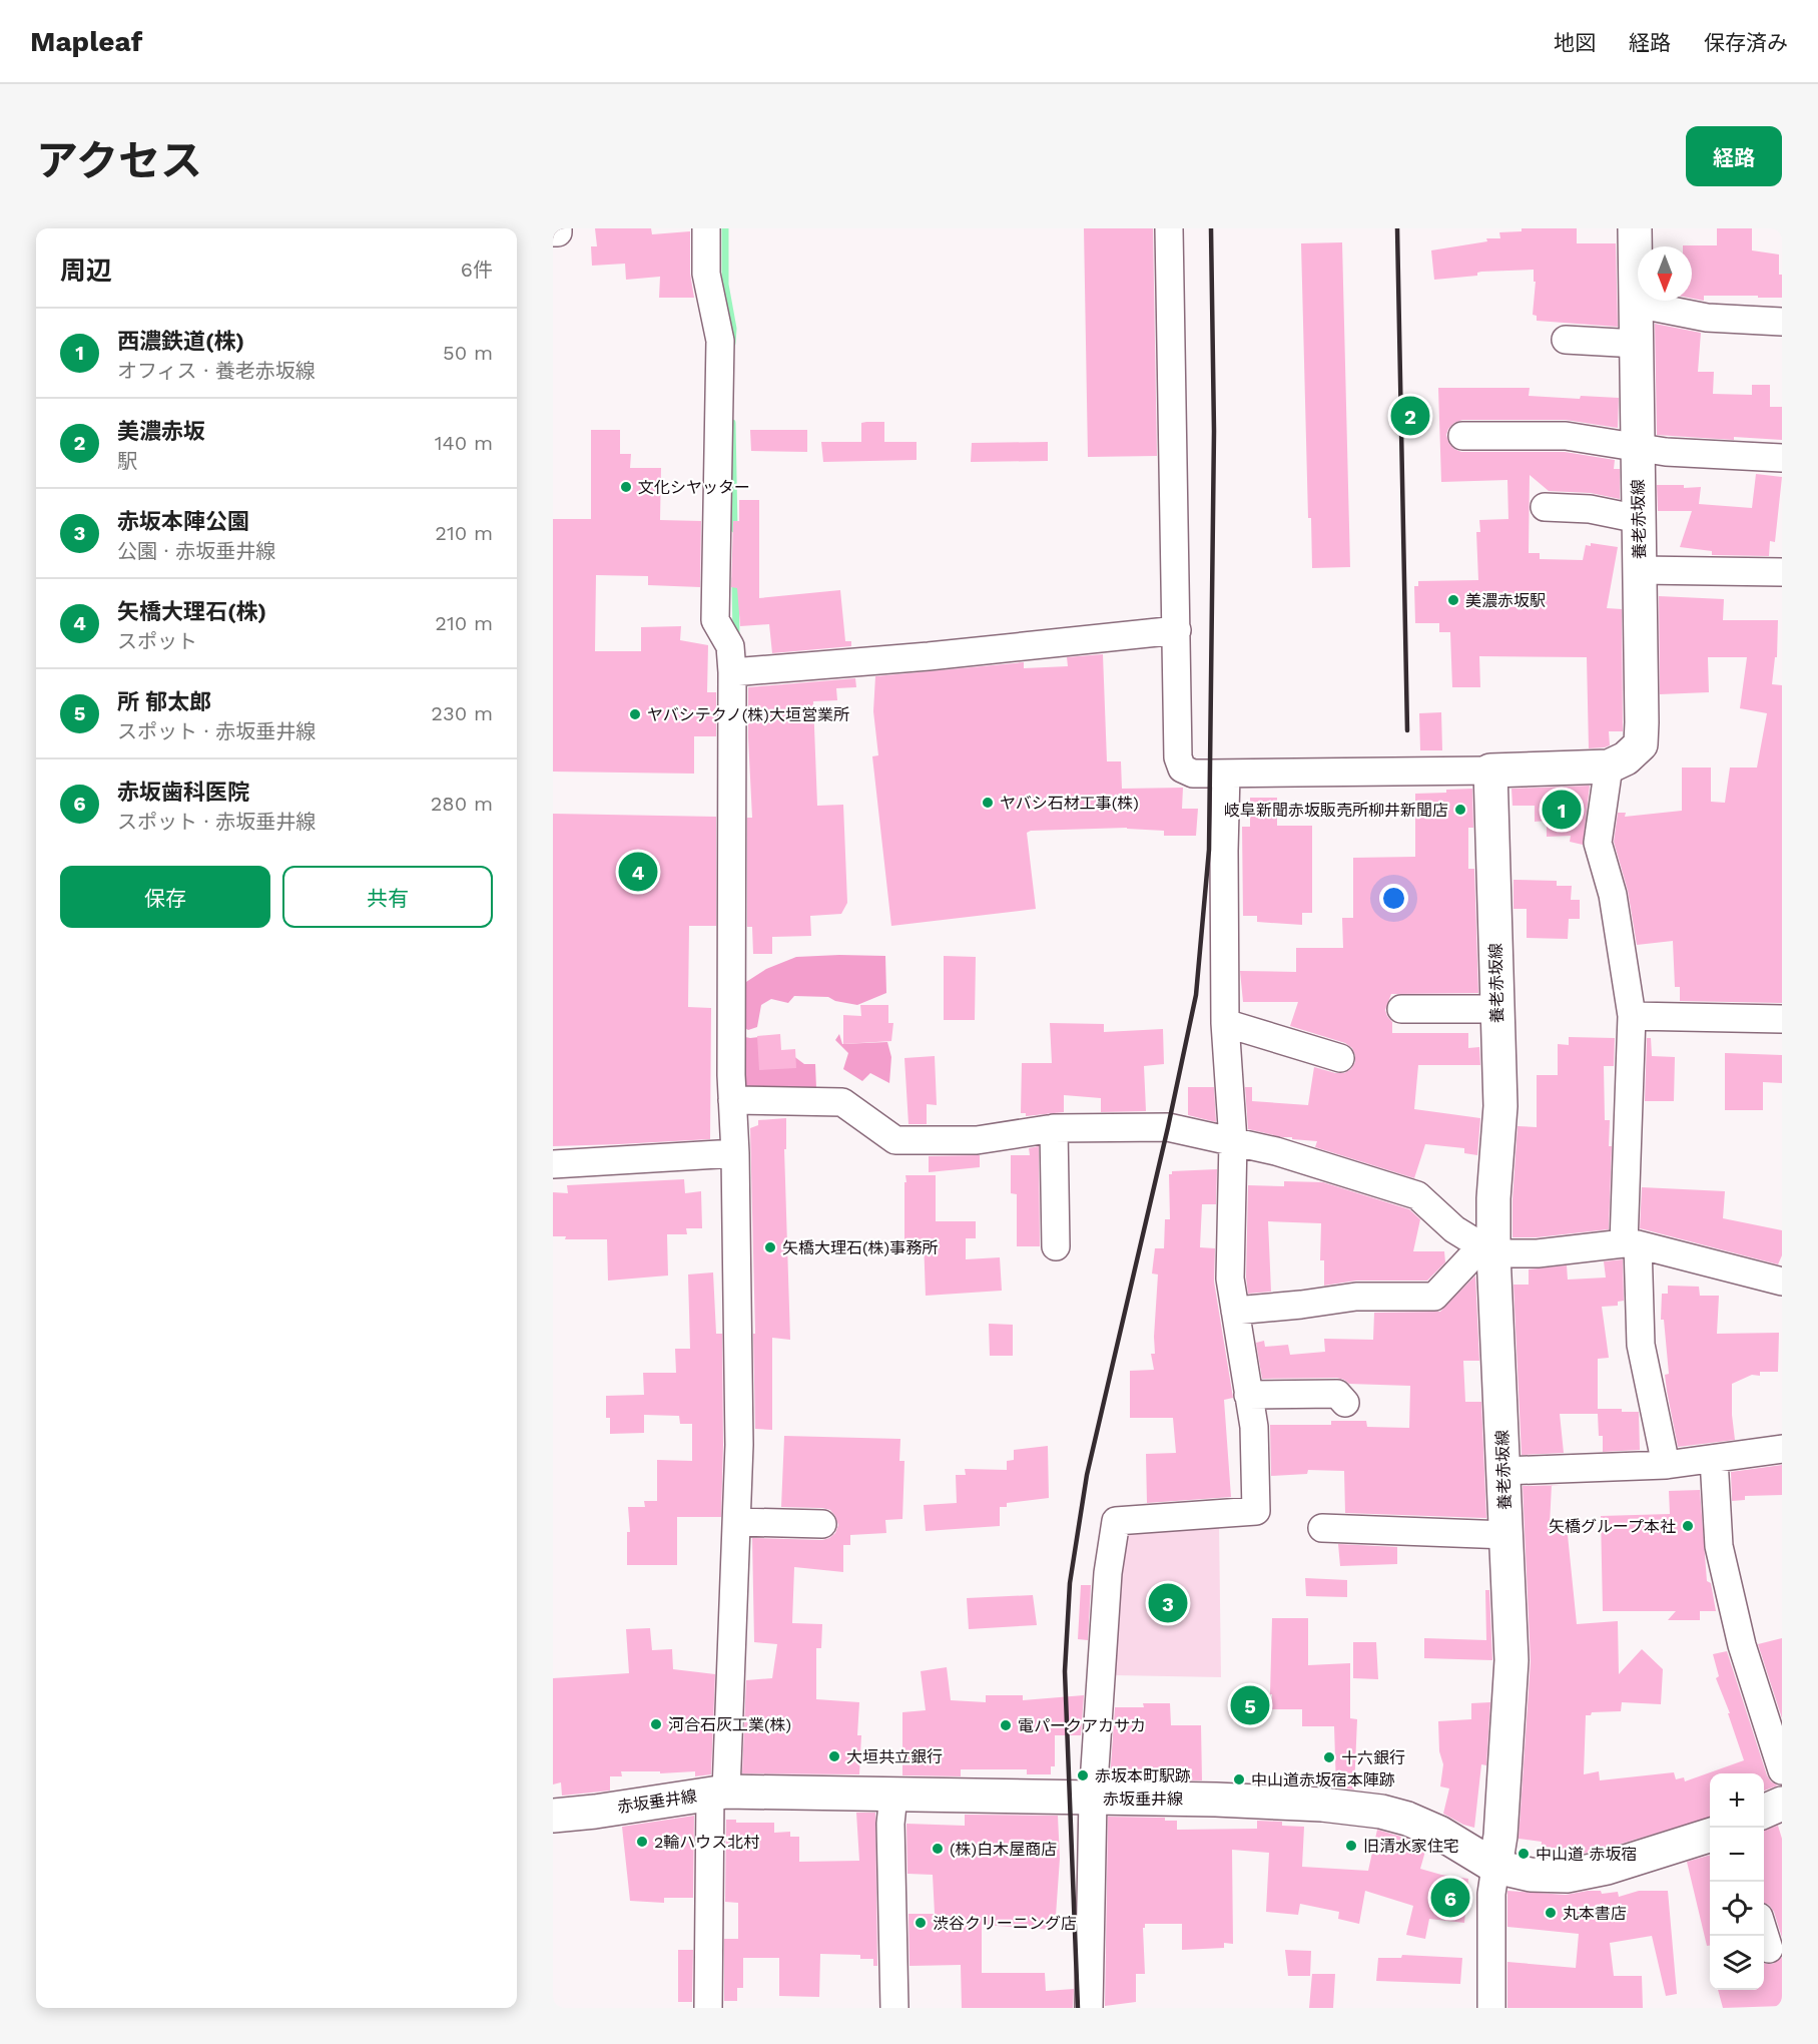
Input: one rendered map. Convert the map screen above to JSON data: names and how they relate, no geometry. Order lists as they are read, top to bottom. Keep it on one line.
{"streets":{"main road":["養老赤坂線","赤坂垂井線"]},"crossings":[["養老赤坂線","赤坂垂井線"]],"places":["文化シヤッター","美濃赤坂駅","ヤバシテクノ(株)大垣営業所","ヤバシ石材工事(株)","岐阜新聞赤坂販売所柳井新聞店","矢橋大理石(株)事務所","矢橋グループ本社","河合石灰工業(株)","電パークアカサカ","大垣共立銀行","十六銀行","赤坂本町駅跡","中山道赤坂宿本陣跡","2輪ハウス北村","旧清水家住宅","(株)白木屋商店","中山道 赤坂宿","丸本書店","渋谷クリーニング店"],"north":"bottom","page":{"header":"Mapleaf","nav":["地図","経路","保存済み"],"title":"アクセス","buttons":["経路",["保存","共有"]],"heading":["周辺","6件"],"list":[{"mark":"1","name":"西濃鉄道(株)","note":"オフィス · 養老赤坂線","value":"50 m"},{"mark":"2","name":"美濃赤坂","note":"駅","value":"140 m"},{"mark":"3","name":"赤坂本陣公園","note":"公園 · 赤坂垂井線","value":"210 m"},{"mark":"4","name":"矢橋大理石(株)","note":"スポット","value":"210 m"},{"mark":"5","name":"所 郁太郎","note":"スポット · 赤坂垂井線","value":"230 m"},{"mark":"6","name":"赤坂歯科医院","note":"スポット · 赤坂垂井線","value":"280 m"}],"pins":["2","1","4","3","5","6"],"map_buttons":["+","−"]}}
